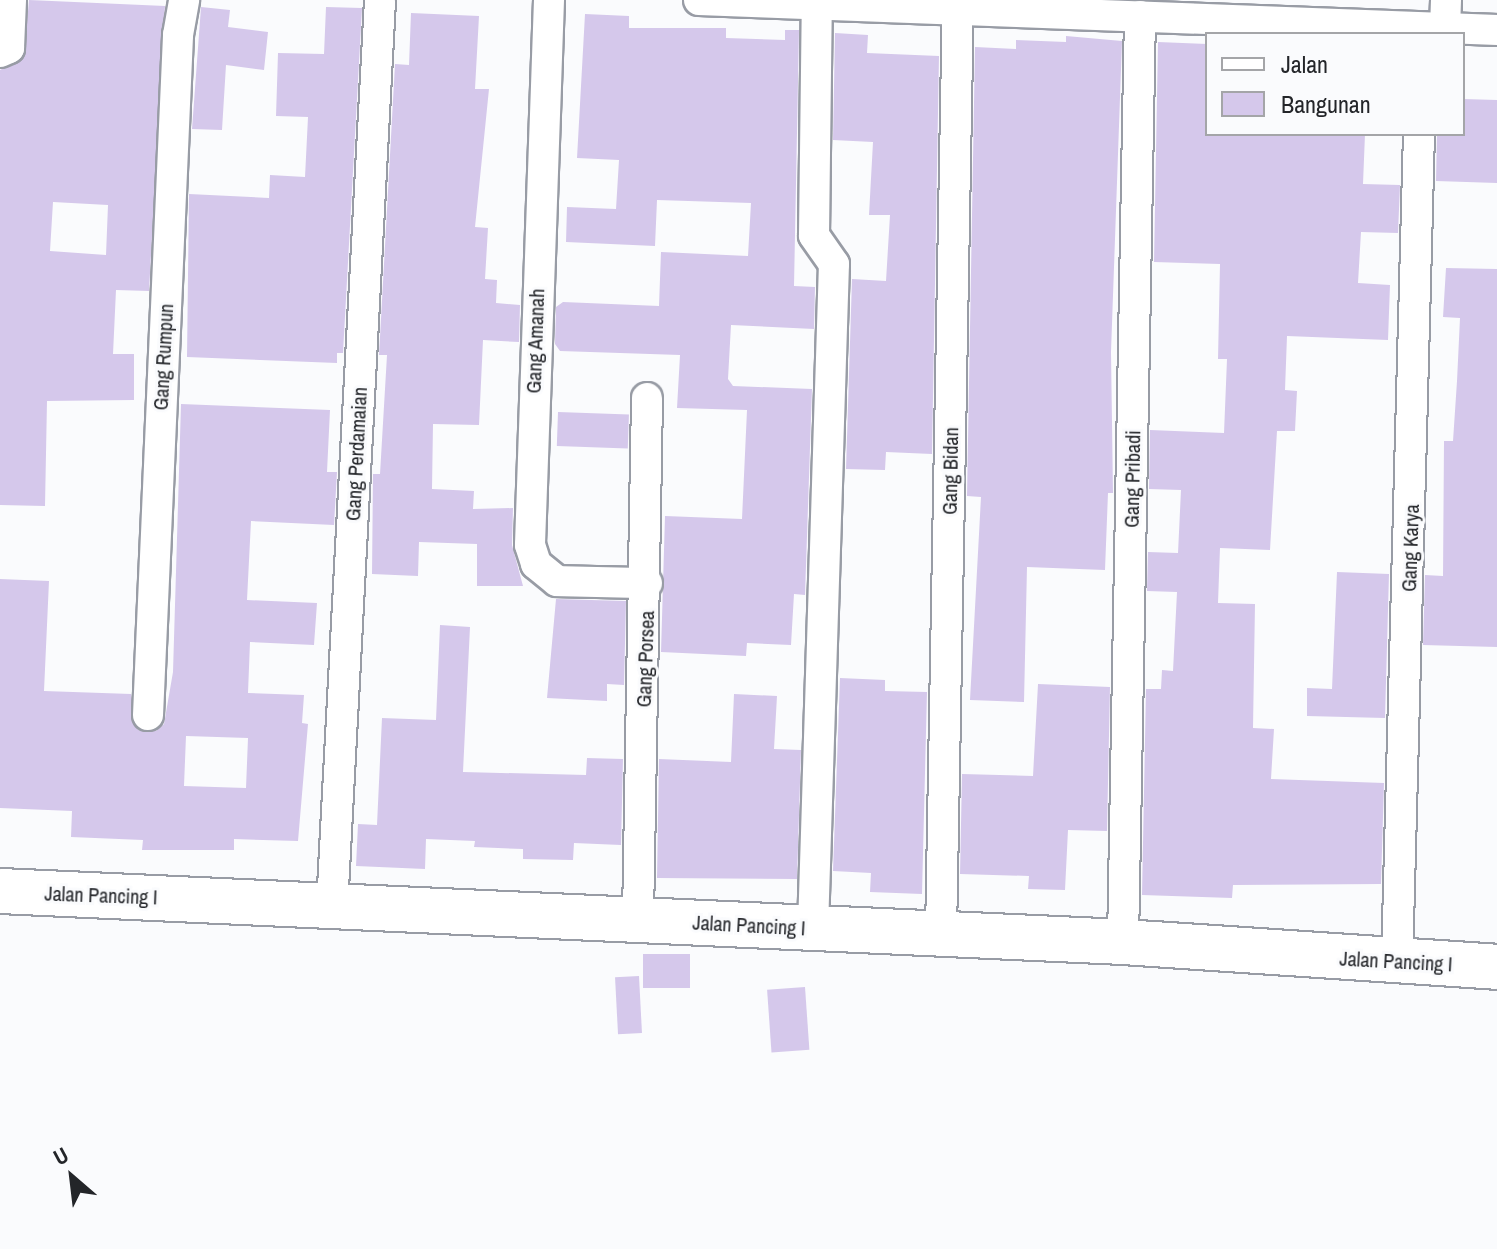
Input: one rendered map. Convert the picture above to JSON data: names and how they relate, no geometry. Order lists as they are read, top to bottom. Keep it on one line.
{"streets":{"main road":["Jalan Pancing I"],"street":["Gang Amanah","Gang Rumpun","Gang Perdamaian","Gang Bidan","Gang Pribadi","Gang Karya","Gang Porsea"]},"crossings":[["Gang Amanah","Gang Porsea"],["Gang Perdamaian","Jalan Pancing I"],["Gang Bidan","Jalan Pancing I"],["Gang Pribadi","Jalan Pancing I"],["Gang Karya","Jalan Pancing I"],["Gang Porsea","Jalan Pancing I"]],"legend":["Jalan","Bangunan"],"north":"top left"}
